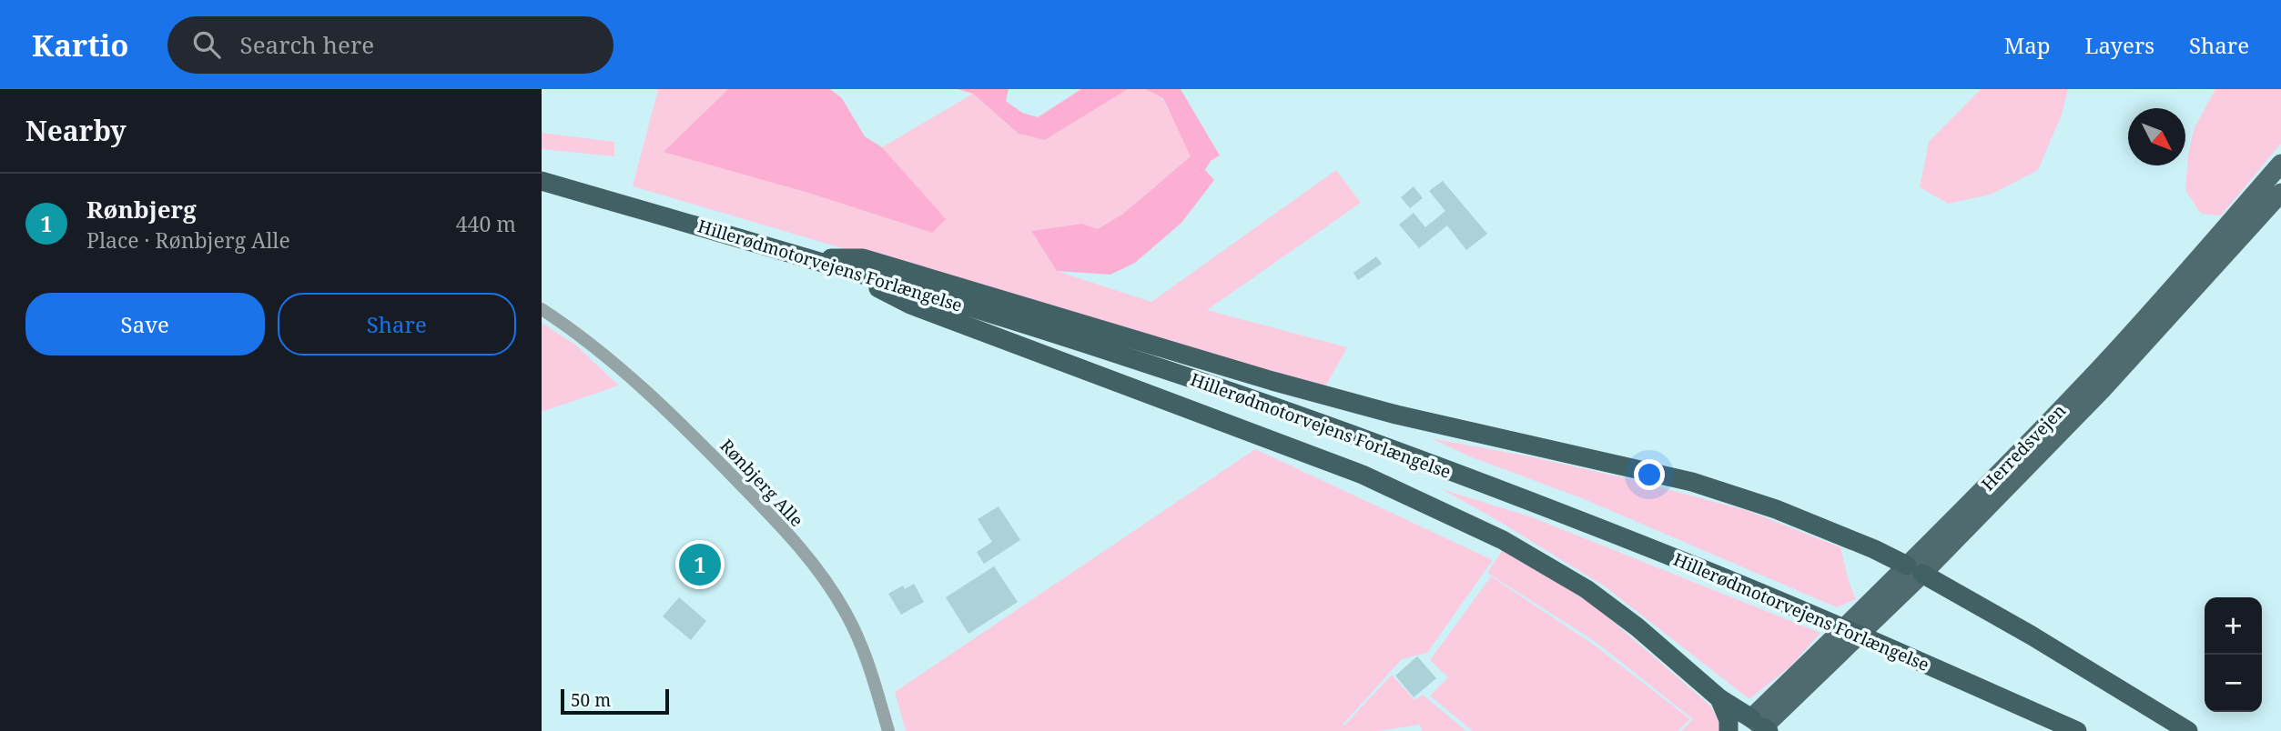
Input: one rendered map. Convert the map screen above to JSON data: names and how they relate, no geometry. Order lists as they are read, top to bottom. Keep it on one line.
{"streets":{"highway":["Hillerødmotorvejens Forlængelse"],"main road":["Herredsvejen"],"street":["Rønbjerg Alle"]},"scale_bar":"50 m","north":"bottom right","page":{"header":"Kartio","search":"Search here","nav":["Map","Layers","Share"],"heading":"Nearby","list":[{"mark":"1","name":"Rønbjerg","note":"Place · Rønbjerg Alle","value":"440 m"}],"buttons":["Save","Share"],"pins":"1","map_buttons":["+","−"],"scale":"50 m"}}
